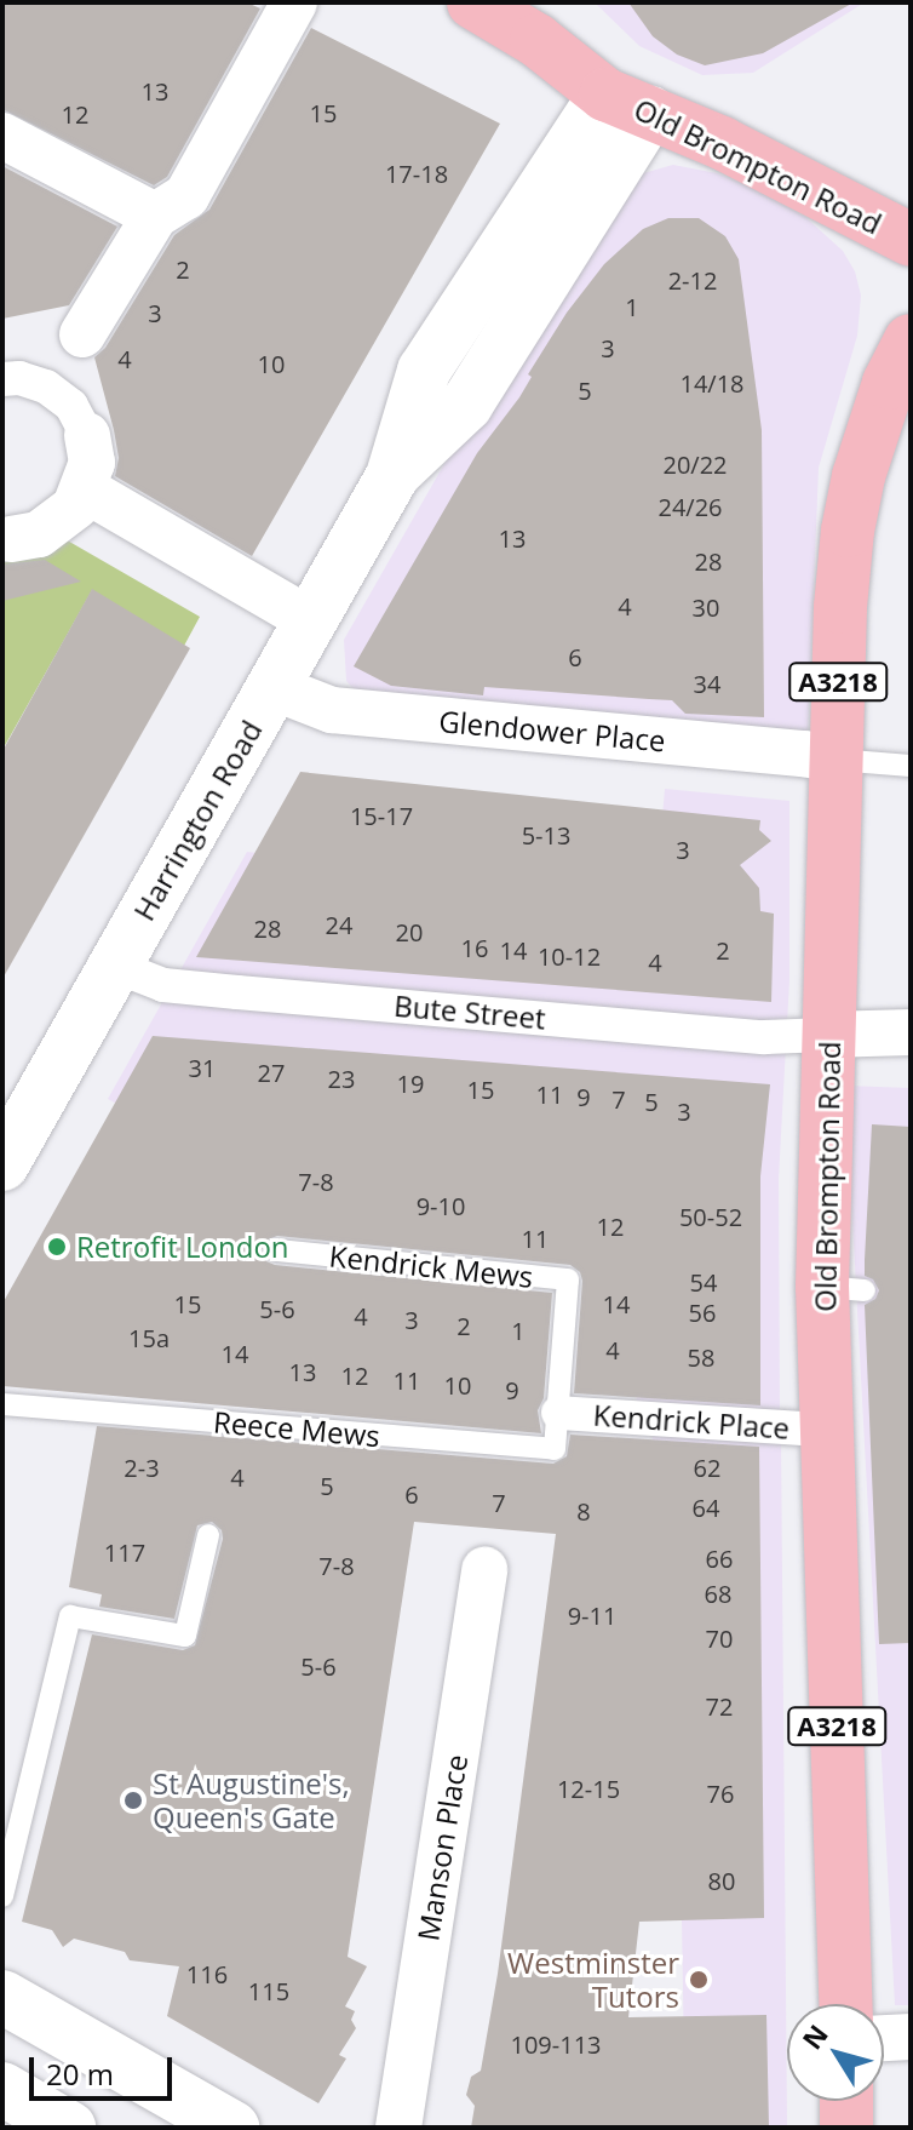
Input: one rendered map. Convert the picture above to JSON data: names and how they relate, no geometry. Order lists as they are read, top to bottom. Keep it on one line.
{"streets":{"main road":["Old Brompton Road","A3218"],"street":["Glendower Place","Harrington Road","Bute Street","Kendrick Place","Manson Place"],"lane":["Kendrick Mews","Reece Mews"]},"crossings":[["Old Brompton Road","Glendower Place"],["Old Brompton Road","Harrington Road"],["Old Brompton Road","Bute Street"],["Old Brompton Road","Kendrick Place"],["Glendower Place","Harrington Road"],["Harrington Road","Bute Street"],["Kendrick Mews","Kendrick Place"],["Kendrick Mews","Reece Mews"],["Kendrick Place","Reece Mews"]],"places":["Retrofit London","St Augustine's, Queen's Gate","Westminster Tutors"],"house_numbers":["13","15","12","17-18","2","2-12","1","3","3","4","10","14/18","5","20/22","24/26","13","28","4","30","6","34","15-17","5-13","3","24","28","20","16","14","2","10-12","4","31","27","23","19","15","11","9","7","5","3","7-8","9-10","50-52","12","11","54","15","14","5-6","56","4","3","2","1","15a","4","14","58","13","12","11","10","9","2-3","62","4","5","6","7","64","8","117","66","7-8","68","9-11","70","5-6","72","12-15","76","80","116","115","109-113"],"scale_bar":"20 m","north":"top left"}
